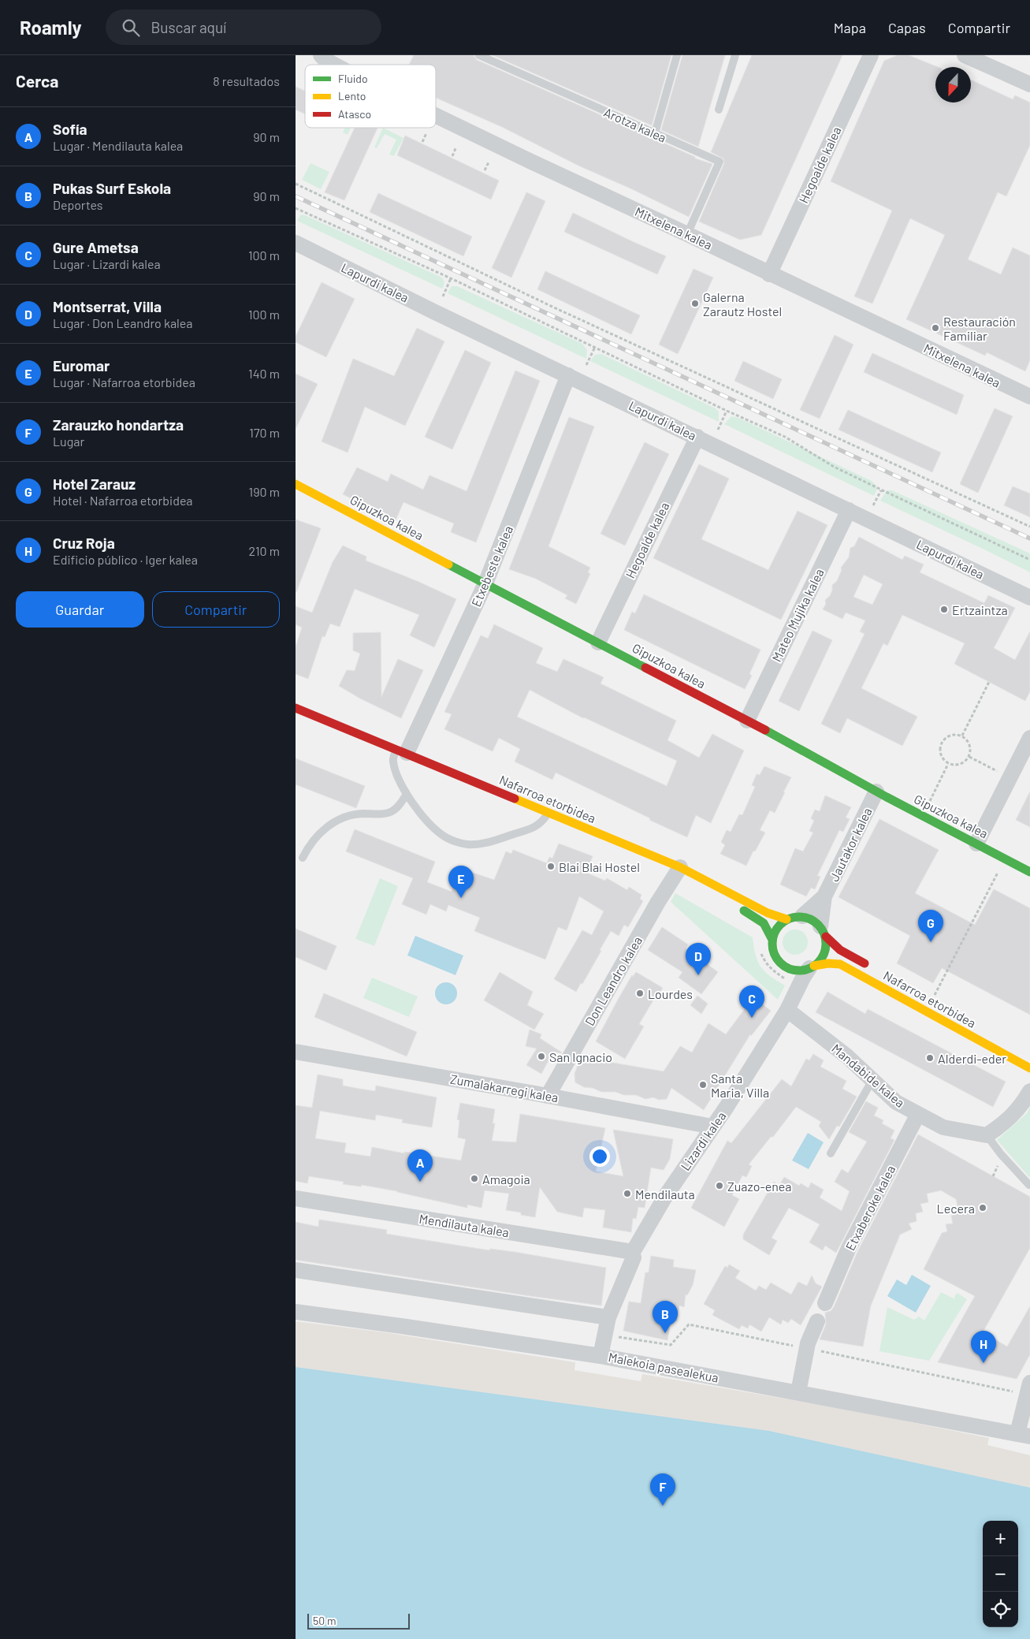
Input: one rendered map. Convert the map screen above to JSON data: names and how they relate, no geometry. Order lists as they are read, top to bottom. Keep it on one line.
{"streets":{"main road":["Gipuzkoa kalea","Nafarroa etorbidea"],"street":["Hegoalde kalea","Mitxelena kalea","Lapurdi kalea","Etxebeste kalea","Mateo Mujika kalea","Jautakor kalea","Don Leandro kalea","Mandabide kalea","Zumalakarregi kalea","Lizardi kalea","Etxaberoke kalea","Mendilauta kalea","Malekoia pasealekua"],"lane":["Arotza kalea"]},"crossings":[["Arotza kalea","Mitxelena kalea"],["Hegoalde kalea","Mitxelena kalea"],["Hegoalde kalea","Lapurdi kalea"],["Hegoalde kalea","Gipuzkoa kalea"],["Lapurdi kalea","Etxebeste kalea"],["Lapurdi kalea","Mateo Mujika kalea"],["Gipuzkoa kalea","Etxebeste kalea"],["Gipuzkoa kalea","Mateo Mujika kalea"],["Gipuzkoa kalea","Jautakor kalea"],["Etxebeste kalea","Nafarroa etorbidea"],["Nafarroa etorbidea","Jautakor kalea"],["Nafarroa etorbidea","Don Leandro kalea"],["Nafarroa etorbidea","Lizardi kalea"],["Jautakor kalea","Lizardi kalea"],["Don Leandro kalea","Zumalakarregi kalea"],["Mandabide kalea","Lizardi kalea"],["Mandabide kalea","Etxaberoke kalea"],["Zumalakarregi kalea","Lizardi kalea"],["Lizardi kalea","Mendilauta kalea"],["Lizardi kalea","Malekoia pasealekua"]],"places":["Galerna Zarautz Hostel","Restauración Familiar","Ertzaintza","Blai Blai Hostel","Lourdes","San Ignacio","Alderdi-eder","Santa Maria, Villa","Amagoia","Zuazo-enea","Mendilauta","Lecera"],"legend":["Fluido","Lento","Atasco"],"scale_bar":"50 m","north":"bottom","page":{"header":"Roamly","search":"Buscar aquí","nav":["Mapa","Capas","Compartir"],"heading":["Cerca","8 resultados"],"list":[{"mark":"A","name":"Sofía","note":"Lugar · Mendilauta kalea","value":"90 m"},{"mark":"B","name":"Pukas Surf Eskola","note":"Deportes","value":"90 m"},{"mark":"C","name":"Gure Ametsa","note":"Lugar · Lizardi kalea","value":"100 m"},{"mark":"D","name":"Montserrat, Villa","note":"Lugar · Don Leandro kalea","value":"100 m"},{"mark":"E","name":"Euromar","note":"Lugar · Nafarroa etorbidea","value":"140 m"},{"mark":"F","name":"Zarauzko hondartza","note":"Lugar","value":"170 m"},{"mark":"G","name":"Hotel Zarauz","note":"Hotel · Nafarroa etorbidea","value":"190 m"},{"mark":"H","name":"Cruz Roja","note":"Edificio público · Iger kalea","value":"210 m"}],"buttons":["Guardar","Compartir"],"pins":["E","G","D","C","A","B","H","F"],"map_buttons":["+","−"],"scale":"50 m"}}
